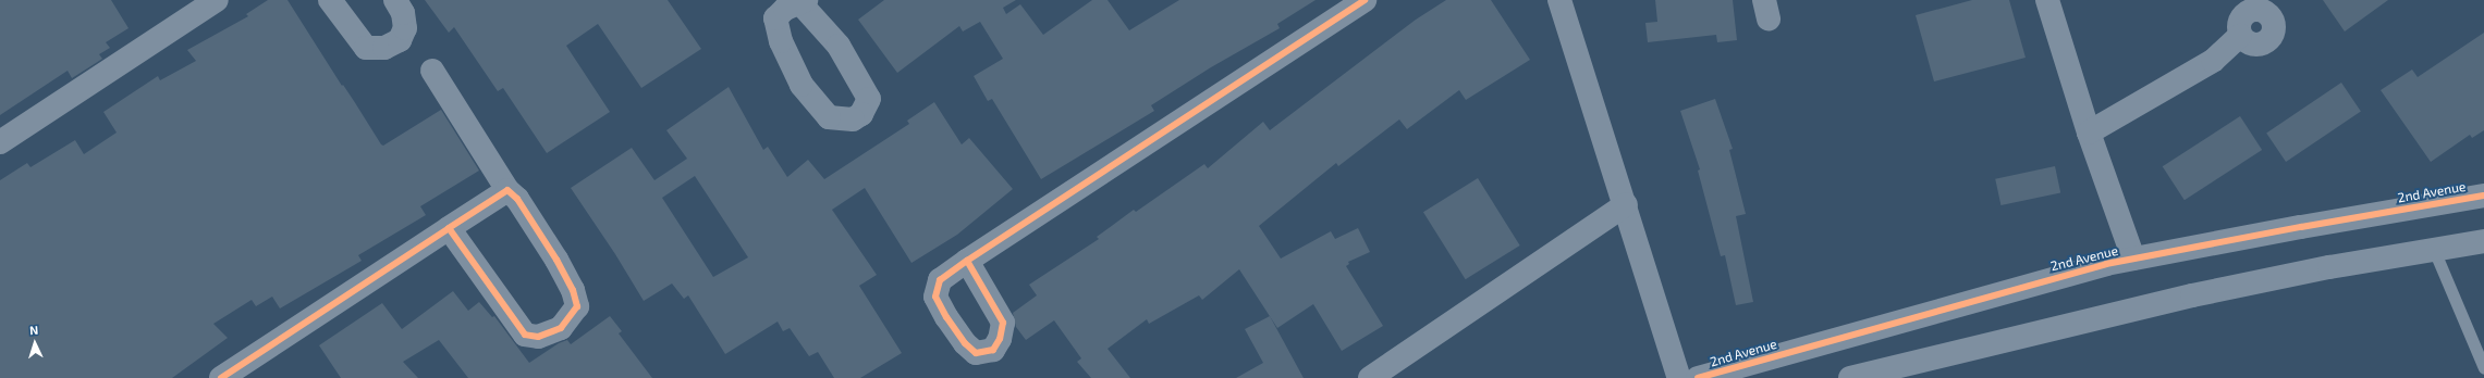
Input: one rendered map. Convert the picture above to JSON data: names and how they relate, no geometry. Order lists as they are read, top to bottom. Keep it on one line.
{"streets":{"street":["2nd Avenue"]},"north":"top"}
